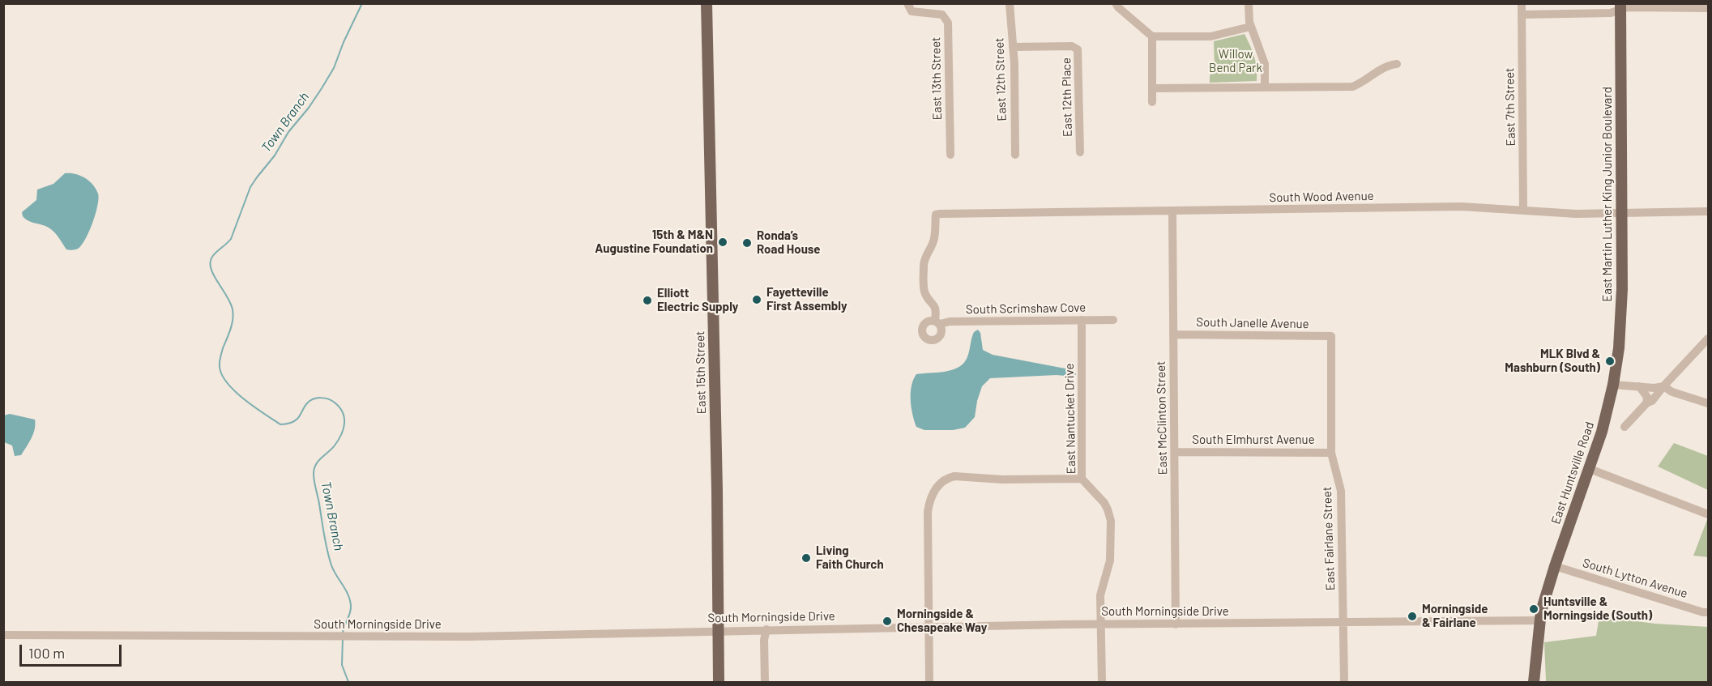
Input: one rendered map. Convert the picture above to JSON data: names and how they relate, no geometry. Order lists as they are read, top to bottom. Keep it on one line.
{"streets":{"main road":["East Martin Luther King Junior Boulevard","East 15th Street","East Huntsville Road"],"street":["East 13th Street","East 12th Street","East 12th Place","East 7th Street","South Wood Avenue","South Scrimshaw Cove","South Janelle Avenue","East McClinton Street","East Nantucket Drive","South Elmhurst Avenue","East Fairlane Street","South Lytton Avenue","South Morningside Drive"]},"crossings":[["East 12th Street","East 12th Place"],["East 7th Street","South Wood Avenue"],["East Martin Luther King Junior Boulevard","South Wood Avenue"],["East Martin Luther King Junior Boulevard","East Huntsville Road"],["South Wood Avenue","South Scrimshaw Cove"],["South Wood Avenue","East McClinton Street"],["South Scrimshaw Cove","East Nantucket Drive"],["South Janelle Avenue","East McClinton Street"],["South Janelle Avenue","East Fairlane Street"],["East 15th Street","South Morningside Drive"],["East McClinton Street","South Elmhurst Avenue"],["East McClinton Street","South Morningside Drive"],["East Nantucket Drive","South Morningside Drive"],["South Elmhurst Avenue","East Fairlane Street"],["East Huntsville Road","South Lytton Avenue"],["East Huntsville Road","South Morningside Drive"],["East Fairlane Street","South Morningside Drive"]],"water":["Town Branch"],"parks":["Willow Bend Park"],"places":["15th & M&N Augustine Foundation","Ronda’s Road House","Fayetteville First Assembly","Elliott Electric Supply","MLK Blvd & Mashburn (South)","Living Faith Church","Huntsville & Morningside (South)","Morningside & Fairlane","Morningside & Chesapeake Way"],"scale_bar":"100 m"}
